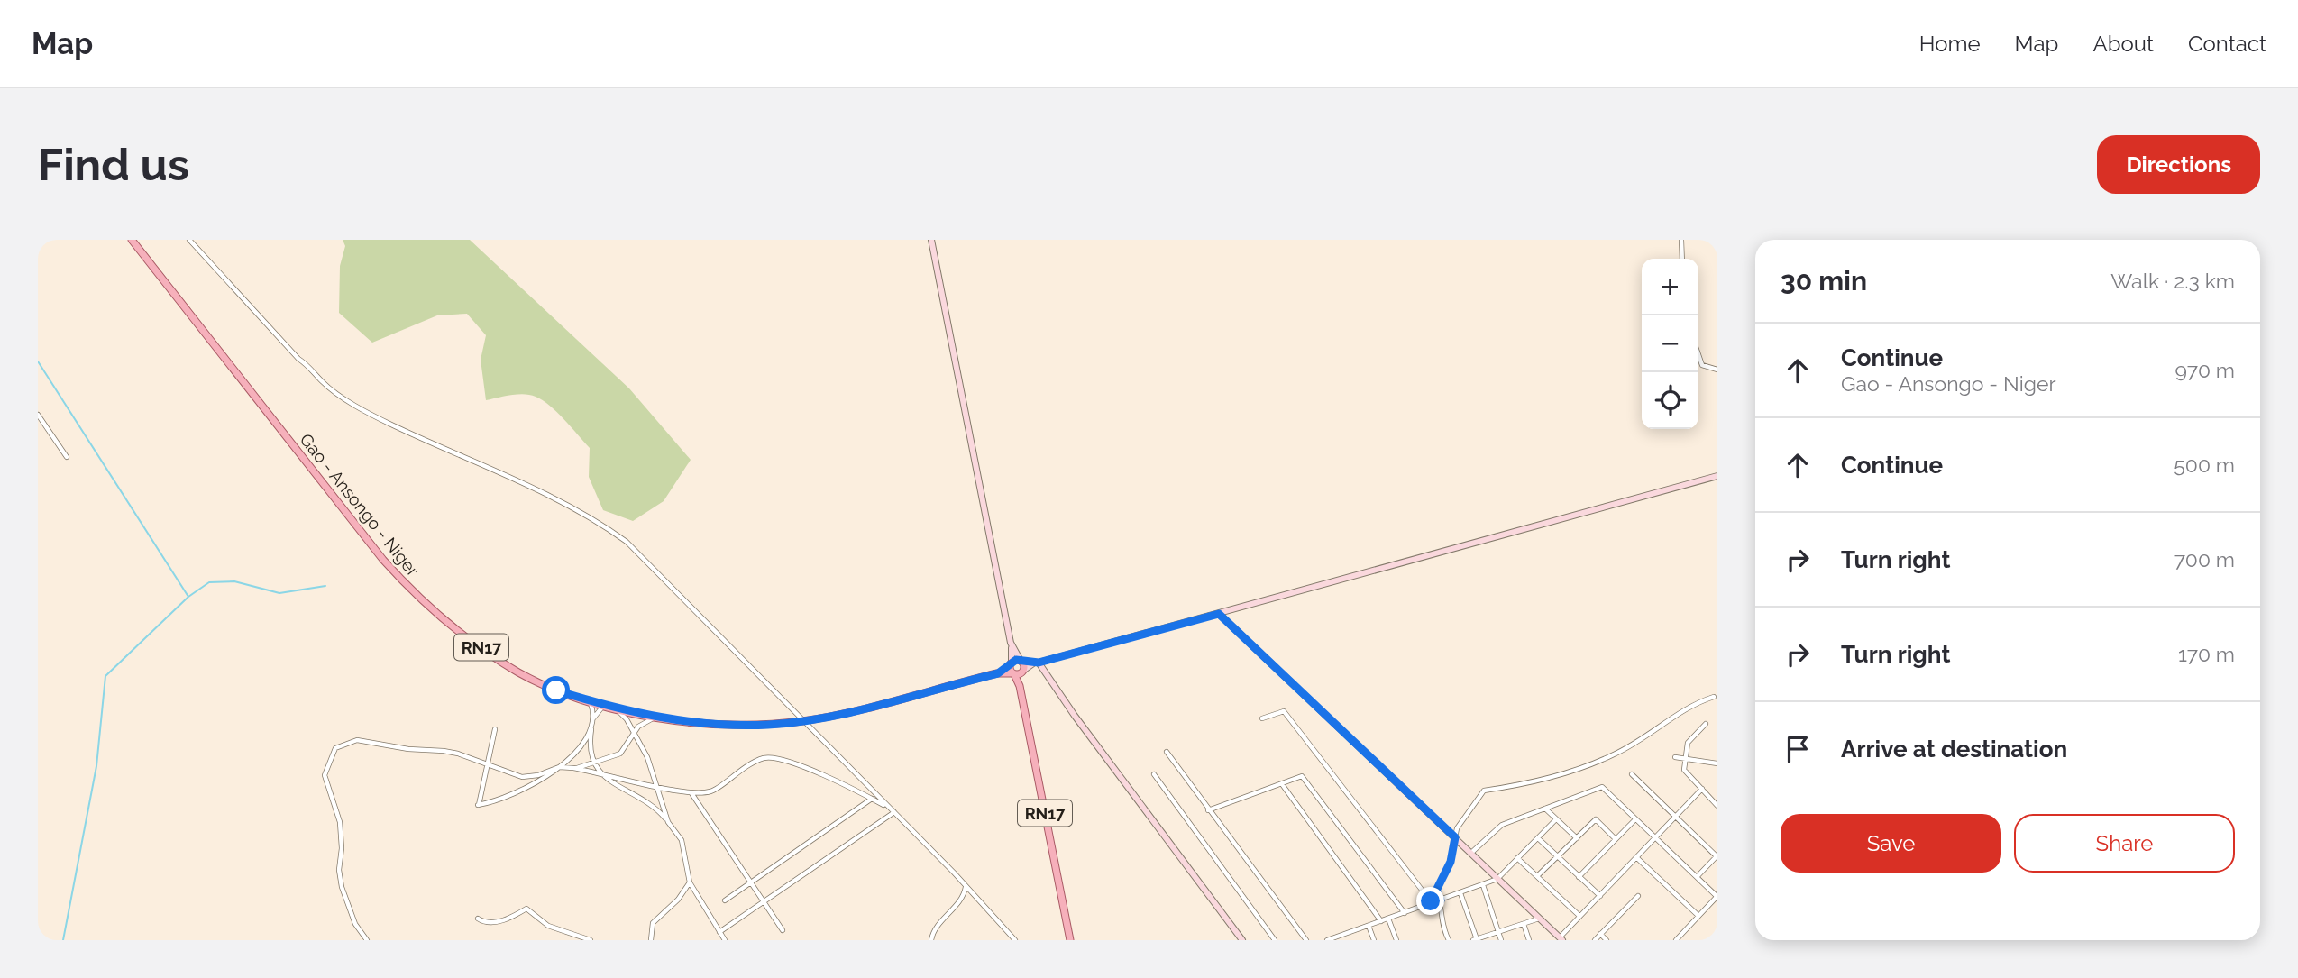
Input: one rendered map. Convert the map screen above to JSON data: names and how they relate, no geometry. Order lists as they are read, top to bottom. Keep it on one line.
{"streets":{"main road":["Gao - Ansongo - Niger","RN17"]},"crossings":[["Gao - Ansongo - Niger","RN17"]],"page":{"header":"Map","nav":["Home","Map","About","Contact"],"buttons":["Directions",["Save","Share"]],"title":"Find us","heading":["30 min","Walk · 2.3 km"],"map_buttons":["+","−"],"list":[["Continue","Gao - Ansongo - Niger","970 m"],["Continue","500 m"],["Turn right","700 m"],["Turn right","170 m"],"Arrive at destination"]}}
